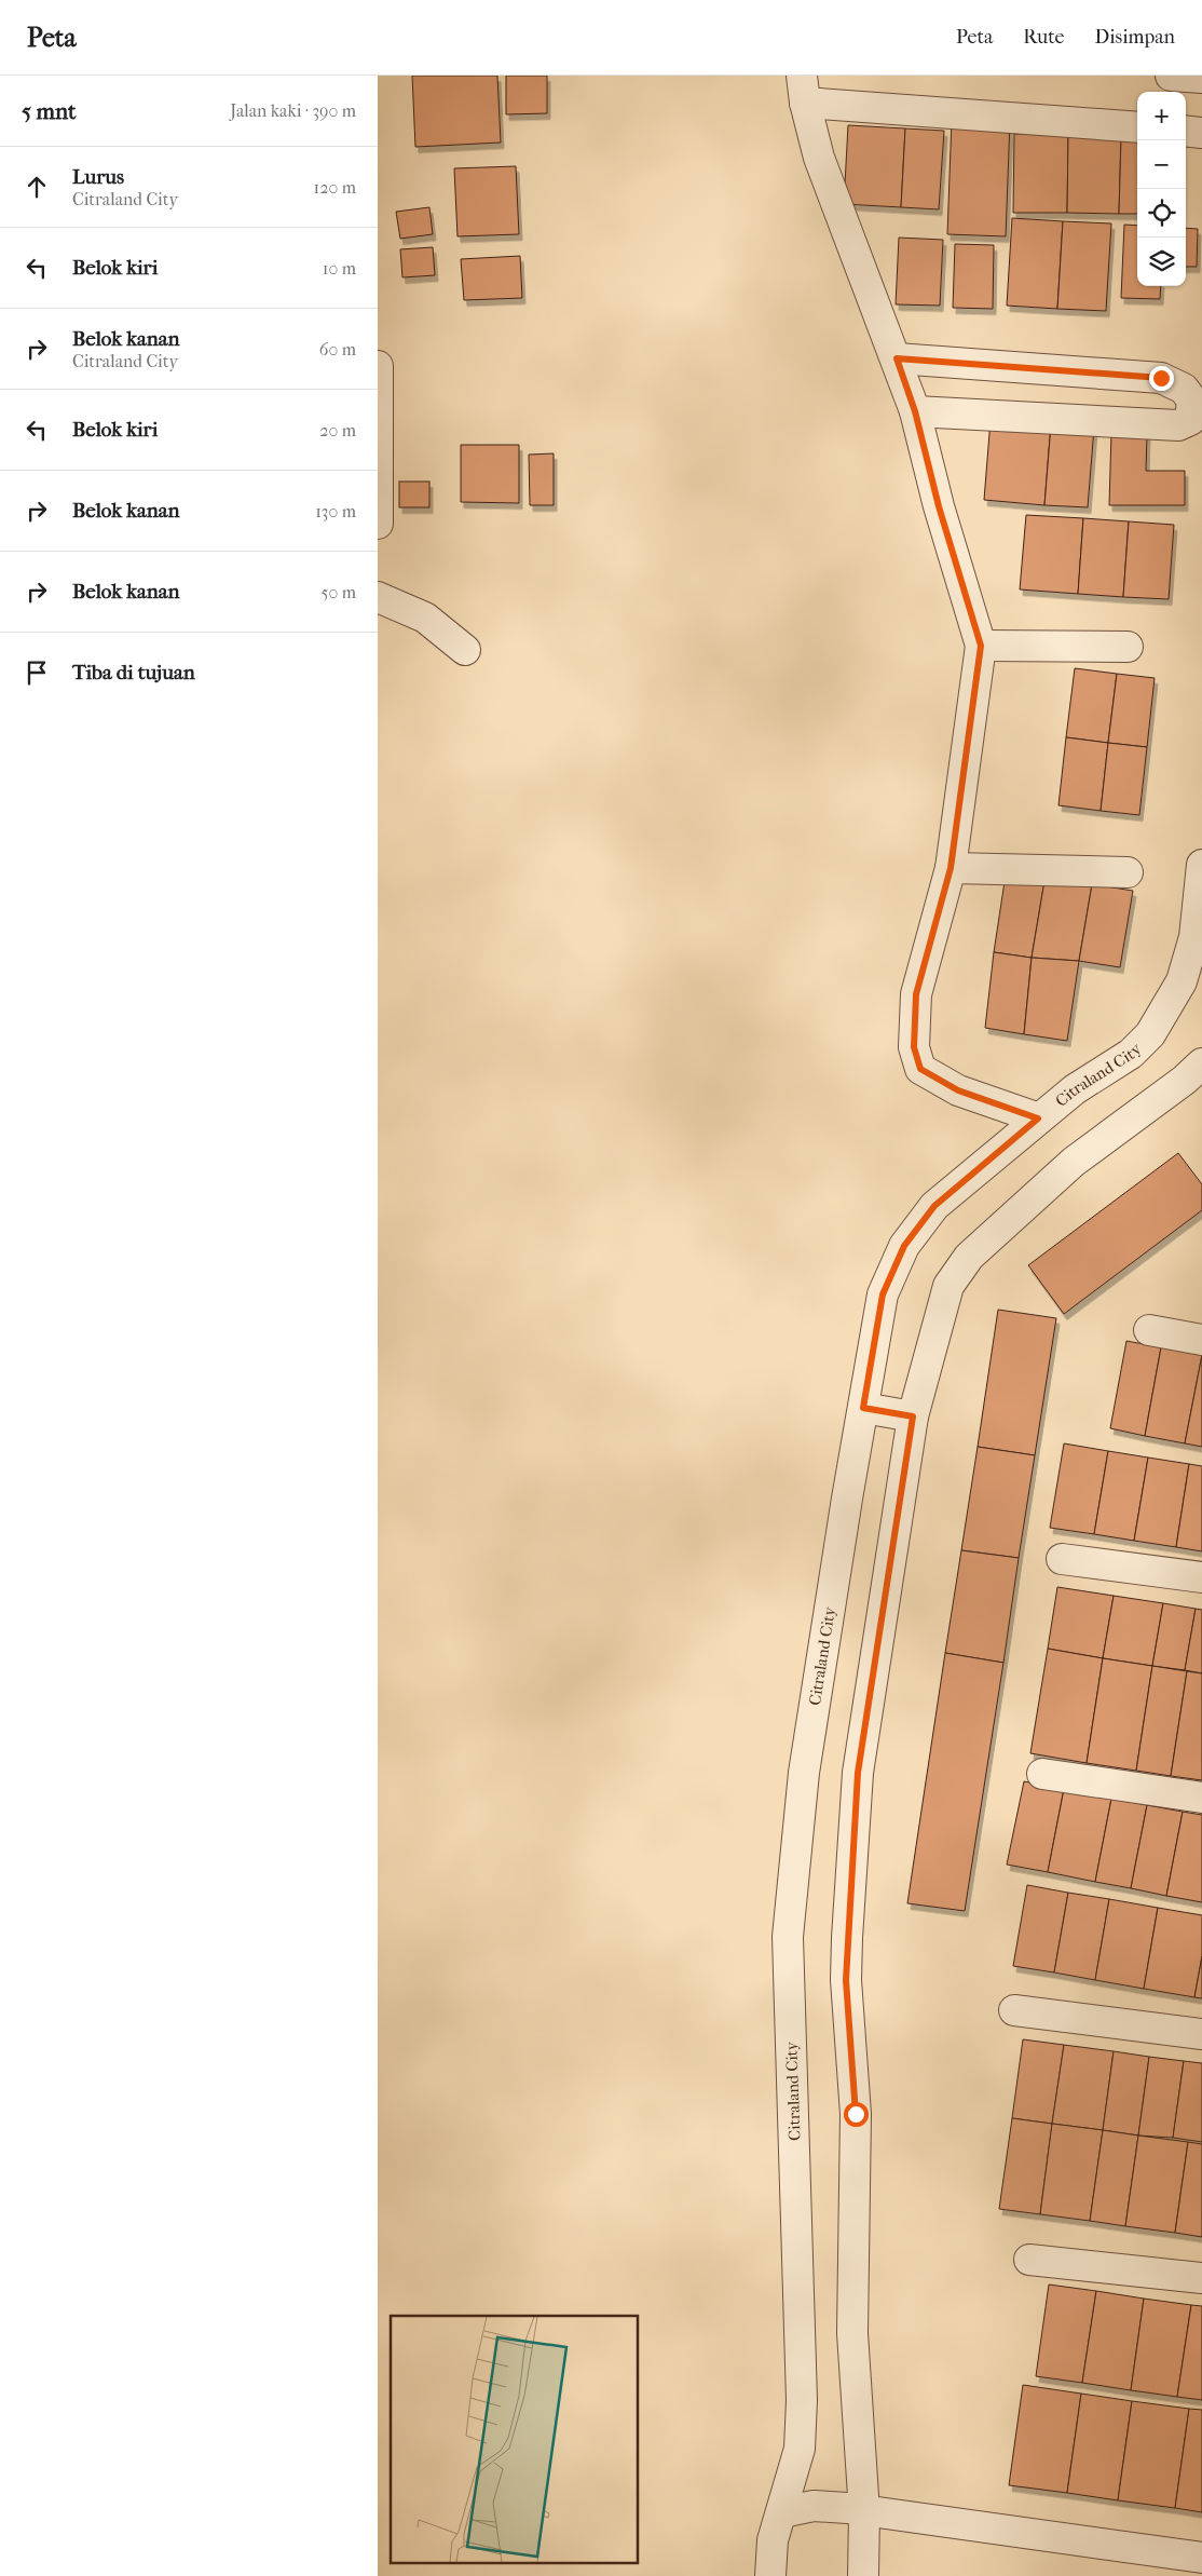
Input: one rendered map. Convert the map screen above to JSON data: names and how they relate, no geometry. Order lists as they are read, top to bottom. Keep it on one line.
{"streets":{"street":["Citraland City"]},"page":{"header":"Peta","nav":["Peta","Rute","Disimpan"],"heading":["5 mnt","Jalan kaki · 390 m"],"map_buttons":["+","−"],"list":[["Lurus","Citraland City","120 m"],["Belok kiri","10 m"],["Belok kanan","Citraland City","60 m"],["Belok kiri","20 m"],["Belok kanan","130 m"],["Belok kanan","50 m"],"Tiba di tujuan"]}}
